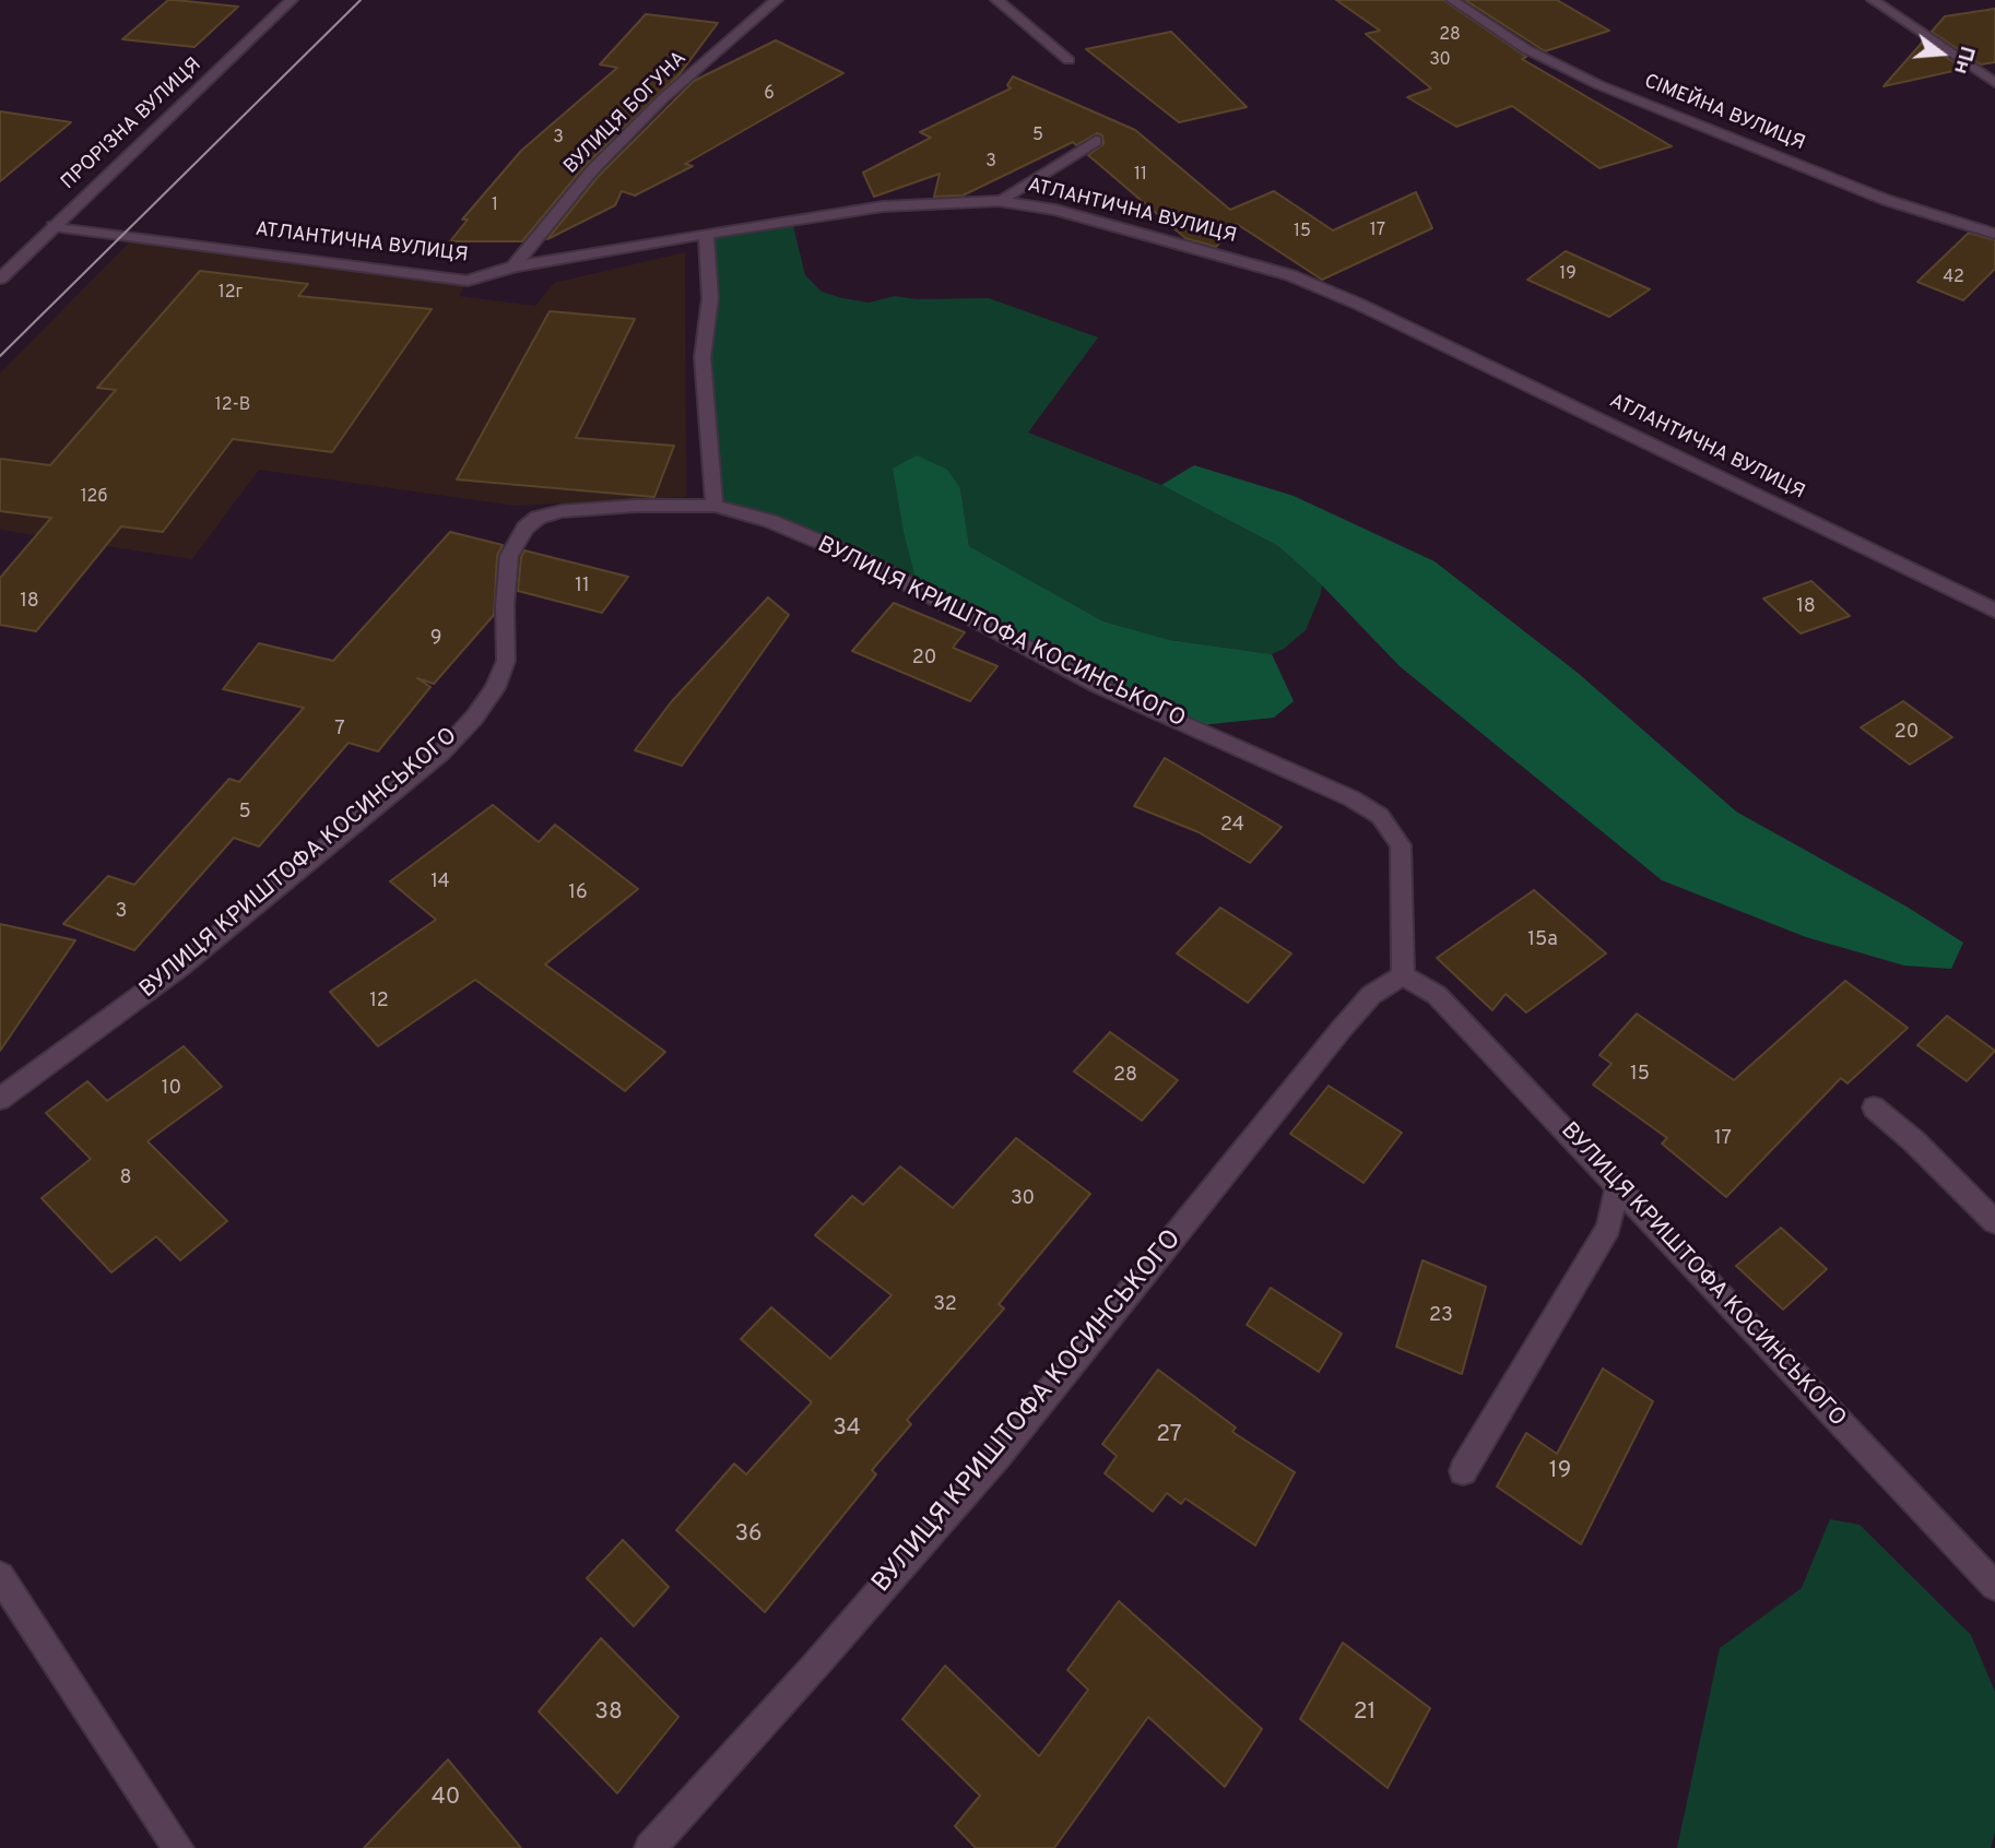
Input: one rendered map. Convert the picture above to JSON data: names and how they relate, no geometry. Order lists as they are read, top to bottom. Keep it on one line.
{"streets":{"street":["ВУЛИЦЯ БОГУНА","СІМЕЙНА ВУЛИЦЯ","ПРОРІЗНА ВУЛИЦЯ","АТЛАНТИЧНА ВУЛИЦЯ","ВУЛИЦЯ КРИШТОФА КОСИНСЬКОГО"]},"crossings":[["ВУЛИЦЯ БОГУНА","АТЛАНТИЧНА ВУЛИЦЯ"],["ПРОРІЗНА ВУЛИЦЯ","АТЛАНТИЧНА ВУЛИЦЯ"]],"house_numbers":["28","30","6","5","3","3","11","1","17","15","19","42","12г","12-В","12б","11","18","18","9","20","7","20","5","24","14","16","3","15а","12","15","28","10","17","8","30","32","23","34","27","19","36","38","21","40"],"north":"right"}
